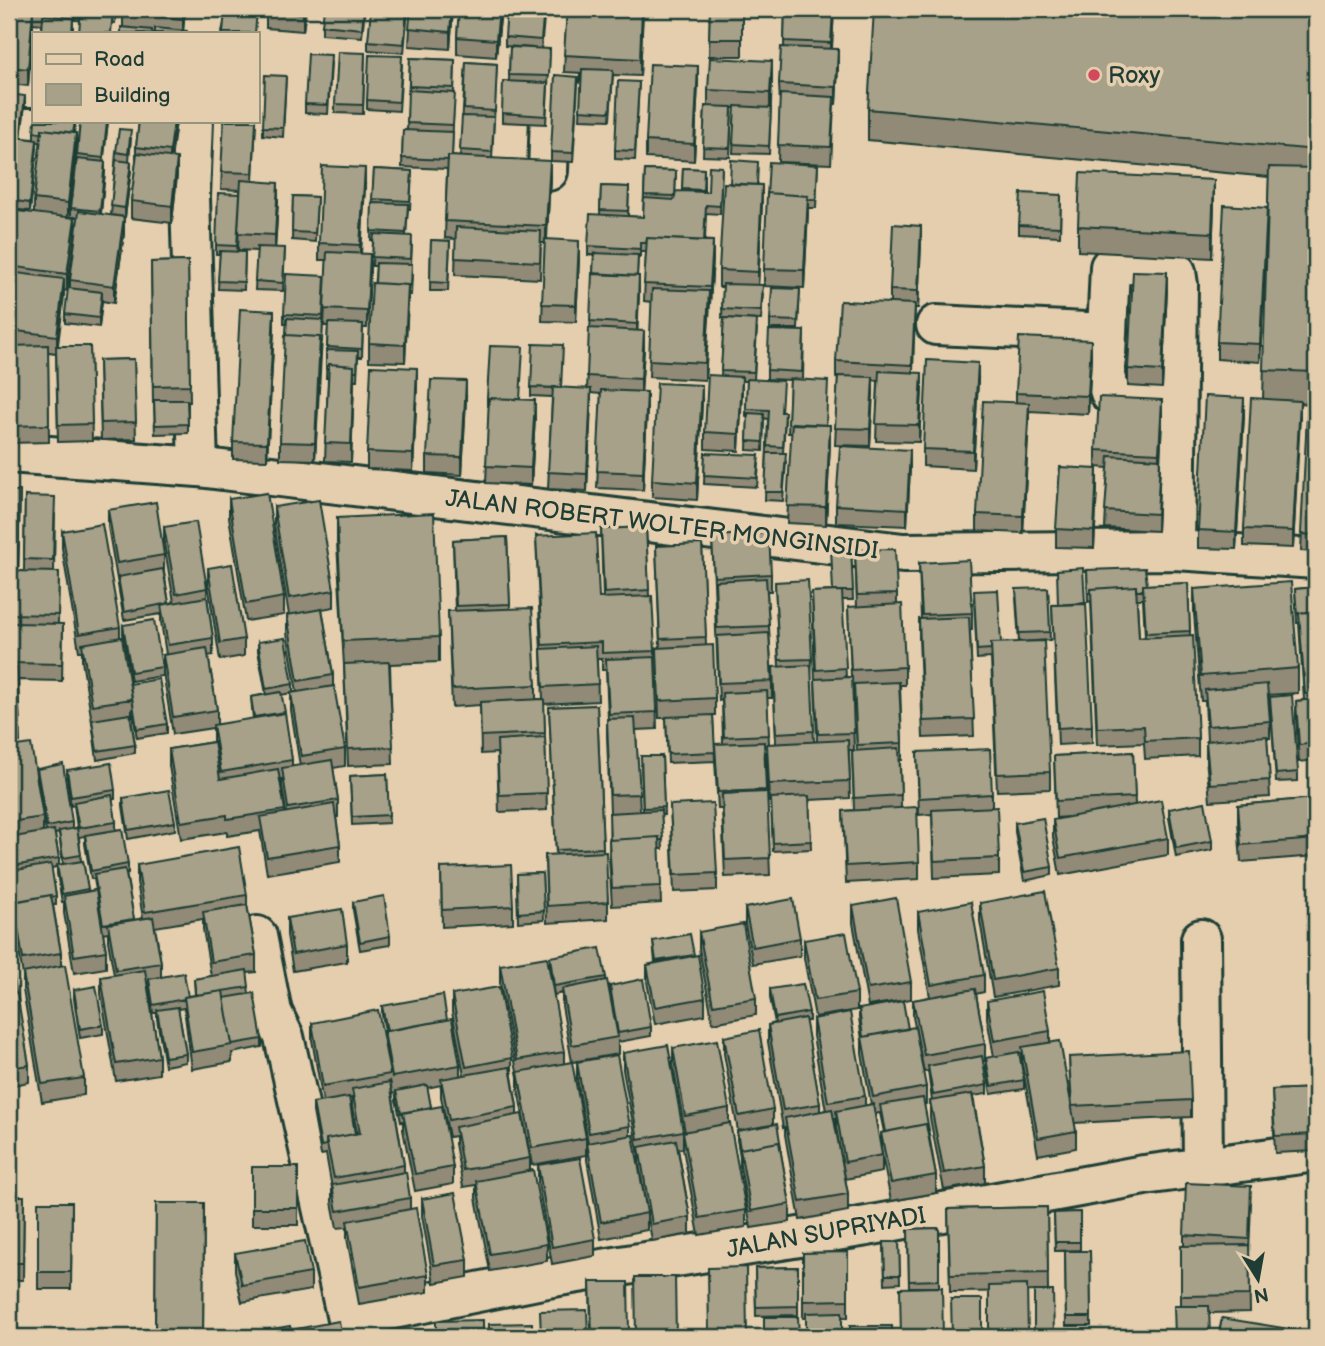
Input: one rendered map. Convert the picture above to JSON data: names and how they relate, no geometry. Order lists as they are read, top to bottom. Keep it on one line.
{"streets":{"street":["JALAN ROBERT WOLTER MONGINSIDI","JALAN SUPRIYADI"]},"places":["Roxy"],"legend":["Road","Building"],"north":"bottom"}
